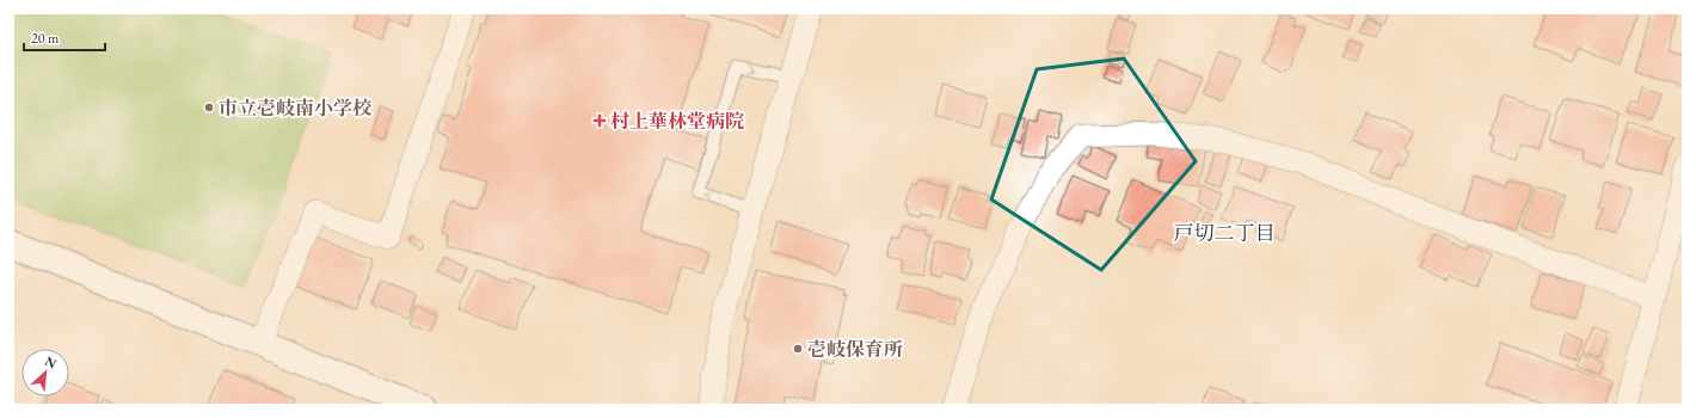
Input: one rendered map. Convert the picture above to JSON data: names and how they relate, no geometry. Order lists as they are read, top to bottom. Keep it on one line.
{"districts":["戸切二丁目"],"places":{"other":["市立壱岐南小学校","壱岐保育所"],"health":["村上華林堂病院"]},"scale_bar":"20 m","north":"top right"}
